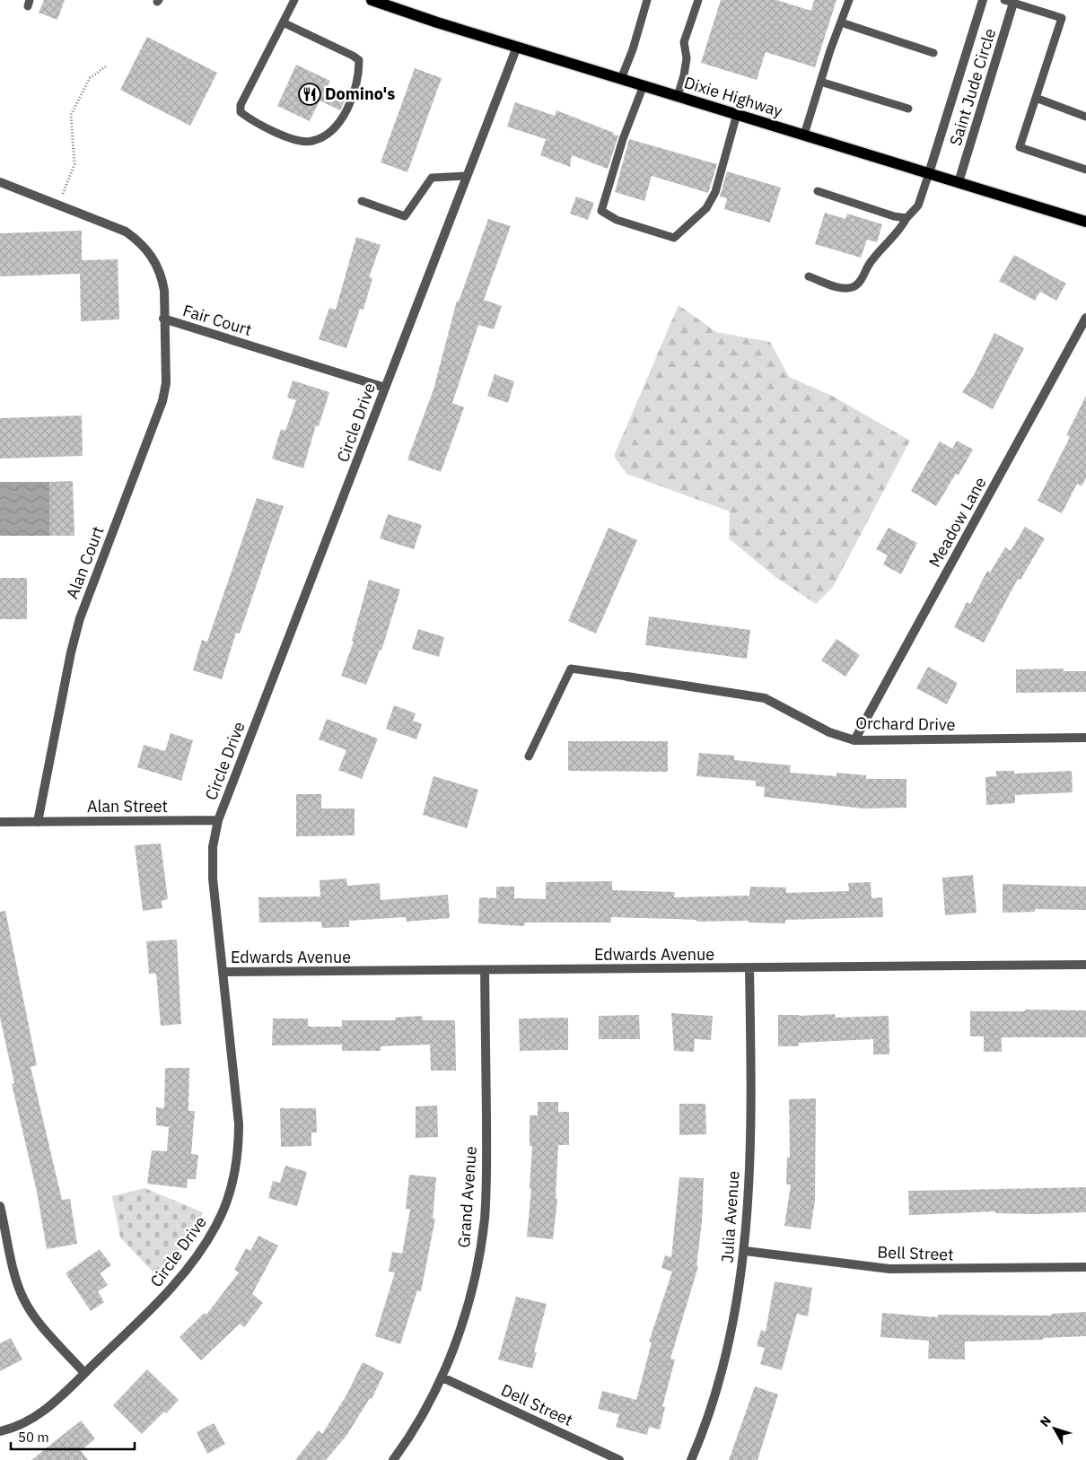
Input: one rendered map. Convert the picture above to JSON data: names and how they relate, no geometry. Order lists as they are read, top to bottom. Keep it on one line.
{"streets":{"main road":["Dixie Highway"],"street":["Saint Jude Circle","Fair Court","Circle Drive","Meadow Lane","Alan Court","Orchard Drive","Alan Street","Edwards Avenue","Grand Avenue","Julia Avenue","Bell Street","Dell Street"]},"crossings":[["Saint Jude Circle","Dixie Highway"],["Dixie Highway","Circle Drive"],["Fair Court","Circle Drive"],["Fair Court","Alan Court"],["Circle Drive","Alan Street"],["Circle Drive","Edwards Avenue"],["Meadow Lane","Orchard Drive"],["Alan Court","Alan Street"],["Edwards Avenue","Grand Avenue"],["Edwards Avenue","Julia Avenue"],["Grand Avenue","Dell Street"],["Julia Avenue","Bell Street"]],"places":{"restaurant":["Domino's"]},"scale_bar":"50 m","north":"top left"}
